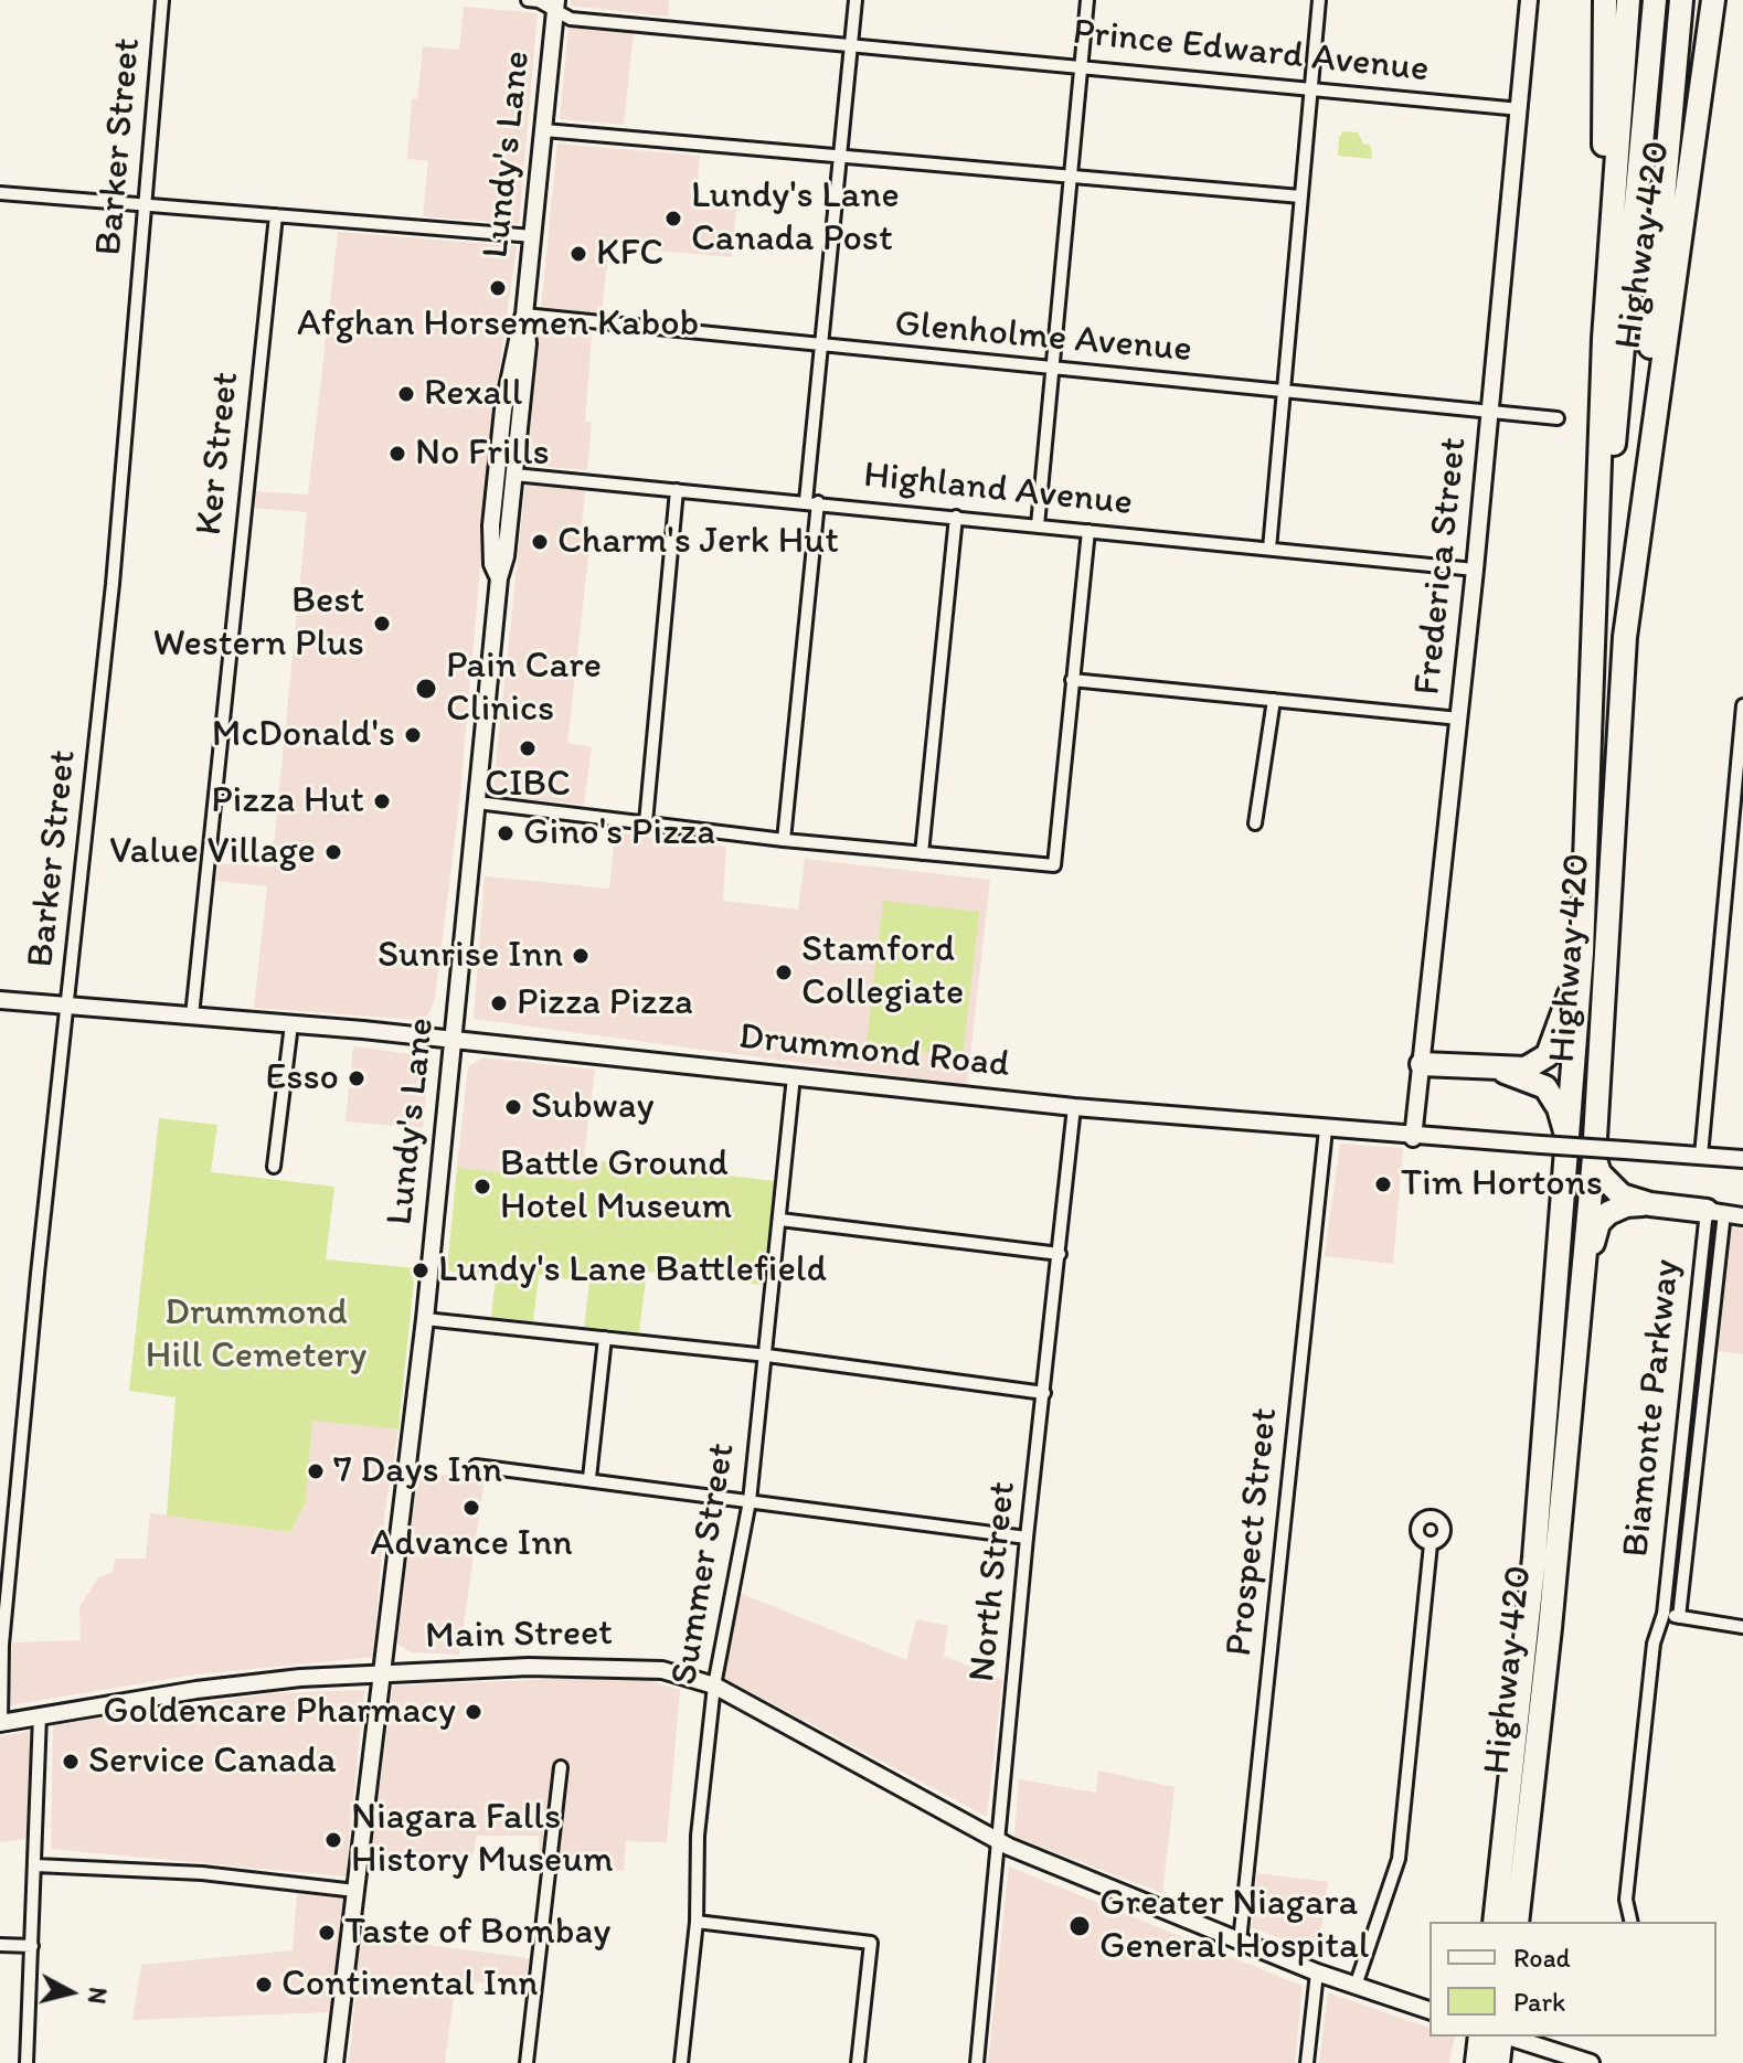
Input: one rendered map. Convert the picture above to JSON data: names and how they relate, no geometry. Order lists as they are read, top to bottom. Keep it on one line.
{"streets":{"highway":["Highway 420"],"main road":["Lundy's Lane","Frederica Street","Drummond Road","Main Street"],"street":["Prince Edward Avenue","Barker Street","Glenholme Avenue","Ker Street","Highland Avenue","Biamonte Parkway","Prospect Street","Summer Street","North Street"]},"crossings":[["Prince Edward Avenue","Lundy's Lane"],["Prince Edward Avenue","Frederica Street"],["Barker Street","Drummond Road"],["Barker Street","Main Street"],["Lundy's Lane","Glenholme Avenue"],["Lundy's Lane","Highland Avenue"],["Lundy's Lane","Drummond Road"],["Lundy's Lane","Main Street"],["Glenholme Avenue","Frederica Street"],["Ker Street","Drummond Road"],["Highland Avenue","Frederica Street"],["Frederica Street","Drummond Road"],["Drummond Road","Prospect Street"],["Drummond Road","Summer Street"],["Drummond Road","North Street"],["Prospect Street","Main Street"],["Summer Street","Main Street"],["North Street","Main Street"]],"parks":["Drummond Hill Cemetery"],"places":["Lundy's Lane Canada Post","KFC","Afghan Horsemen Kabob","Rexall","No Frills","Charm's Jerk Hut","Best Western Plus","Pain Care Clinics","McDonald's","CIBC","Pizza Hut","Gino's Pizza","Value Village","Sunrise Inn","Stamford Collegiate","Pizza Pizza","Esso","Subway","Tim Hortons","Battle Ground Hotel Museum","Lundy's Lane Battlefield","7 Days Inn","Advance Inn","Goldencare Pharmacy","Service Canada","Niagara Falls History Museum","Greater Niagara General Hospital","Taste of Bombay","Continental Inn"],"legend":["Road","Park"],"north":"right"}
